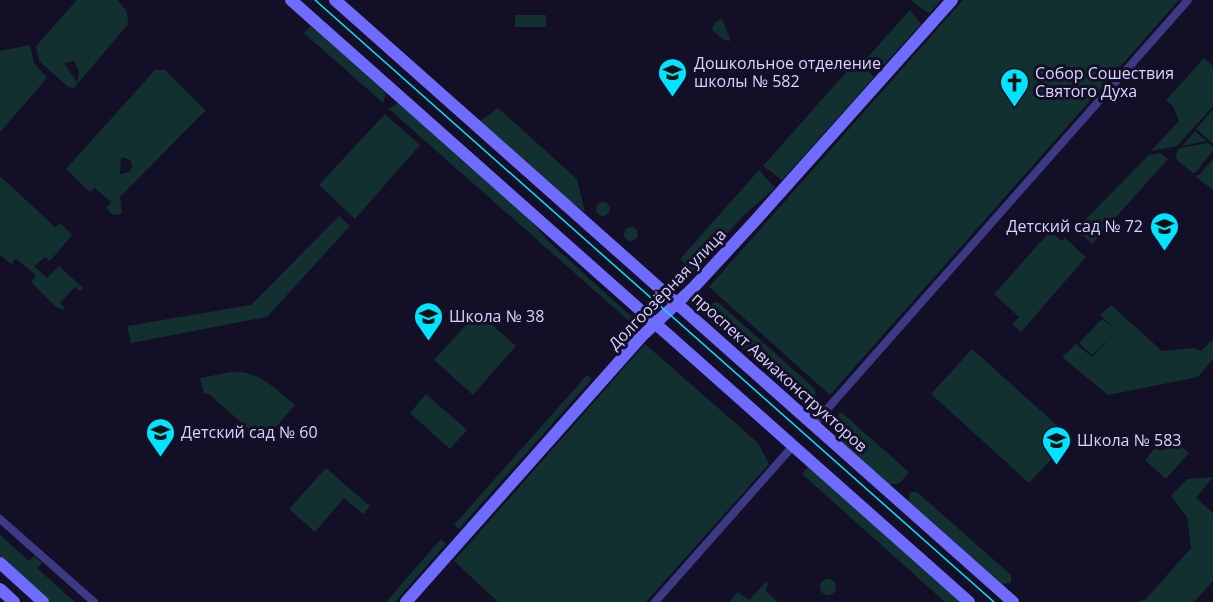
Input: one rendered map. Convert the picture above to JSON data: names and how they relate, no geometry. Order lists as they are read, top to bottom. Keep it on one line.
{"streets":{"street":["Долгоозёрная улица","проспект Авиаконструкторов"]},"crossings":[["Долгоозёрная улица","проспект Авиаконструкторов"]],"places":{"school or university":["Дошкольное отделение школы № 582","Детский сад № 72","Школа № 38","Детский сад № 60","Школа № 583"],"church":["Собор Сошествия Святого Духа"]}}
